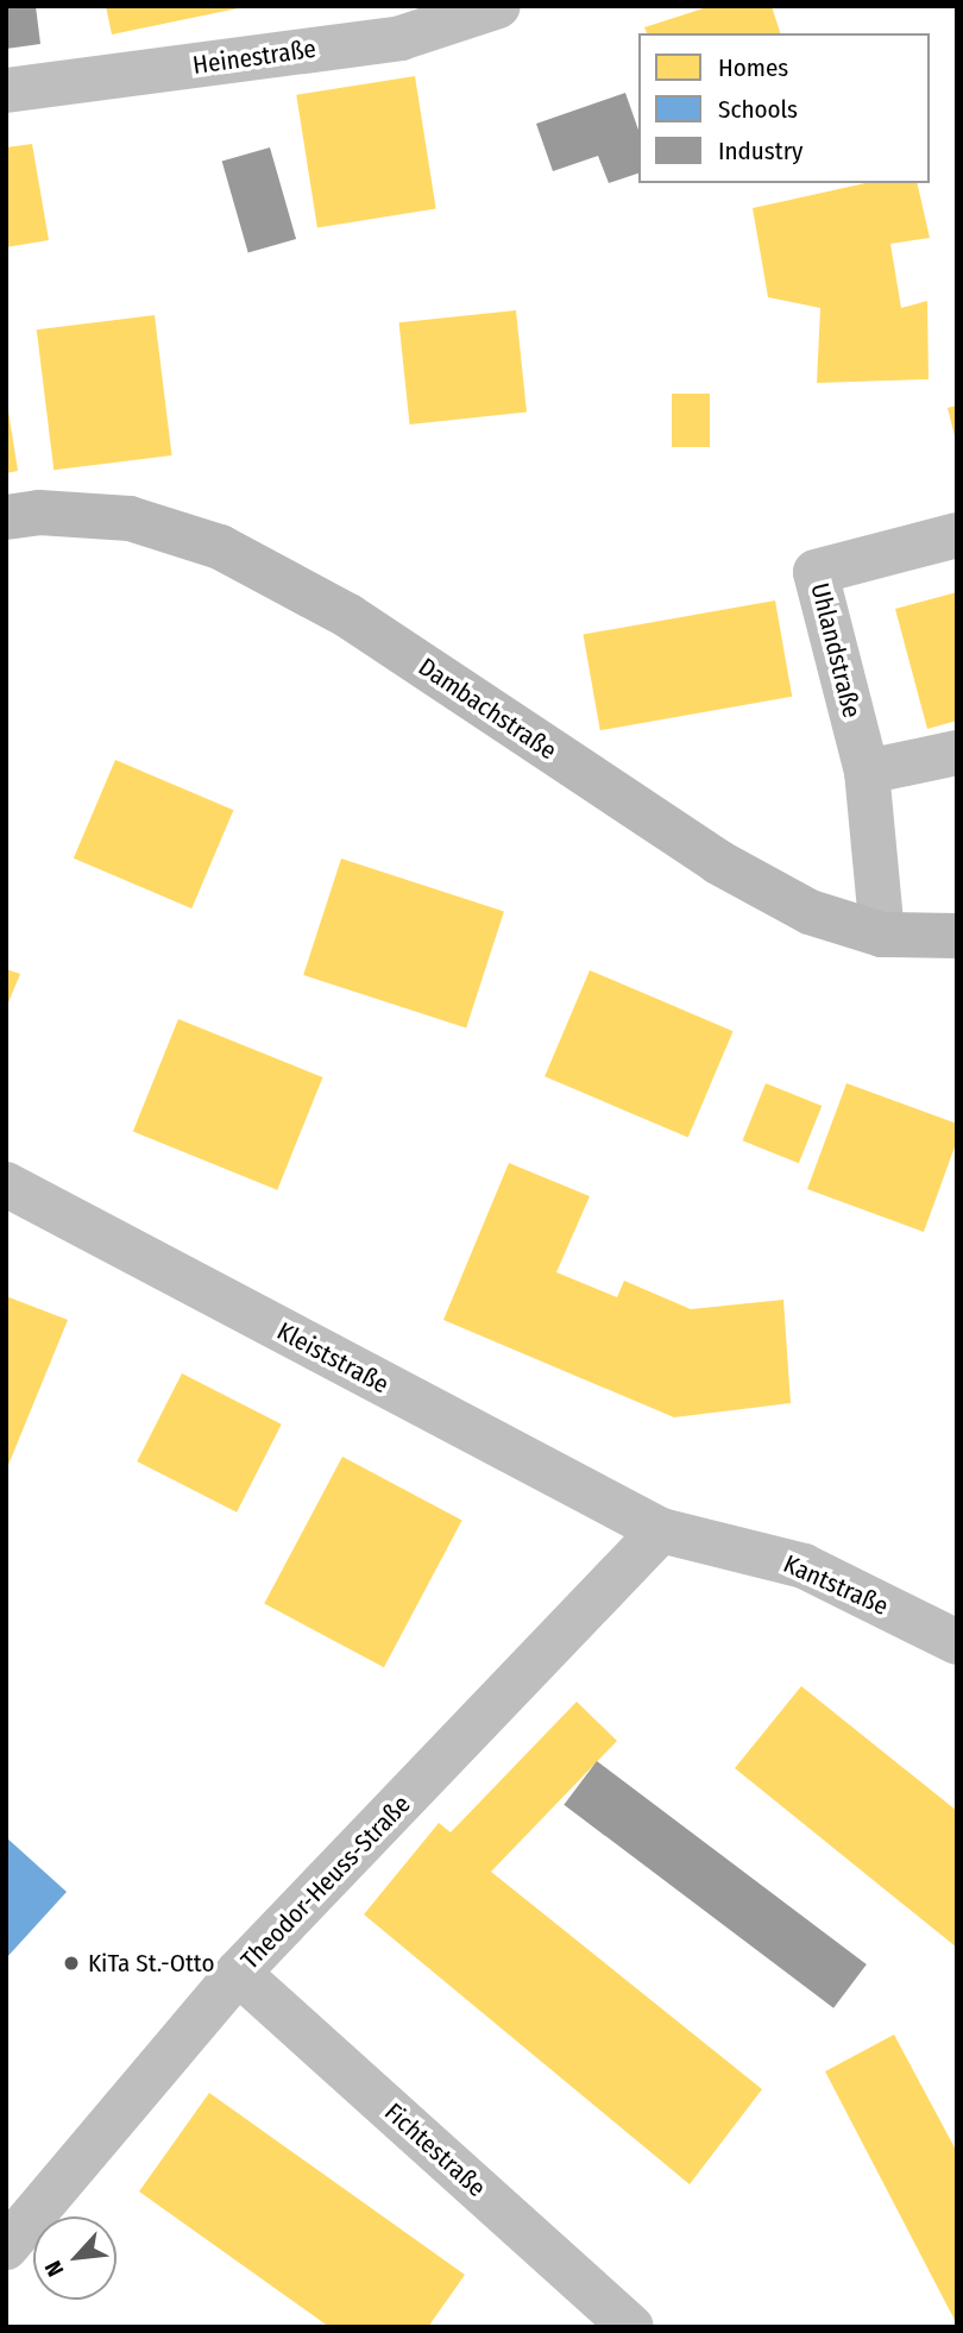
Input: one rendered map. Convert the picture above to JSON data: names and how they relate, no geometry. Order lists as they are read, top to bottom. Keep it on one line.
{"streets":{"street":["Heinestraße","Uhlandstraße","Dambachstraße","Kleiststraße","Kantstraße","Theodor-Heuss-Straße","Fichtestraße"]},"crossings":[["Uhlandstraße","Dambachstraße"],["Kleiststraße","Kantstraße"],["Kleiststraße","Theodor-Heuss-Straße"],["Kantstraße","Theodor-Heuss-Straße"],["Theodor-Heuss-Straße","Fichtestraße"]],"places":["KiTa St.-Otto"],"legend":["Homes","Schools","Industry"],"north":"bottom left"}
